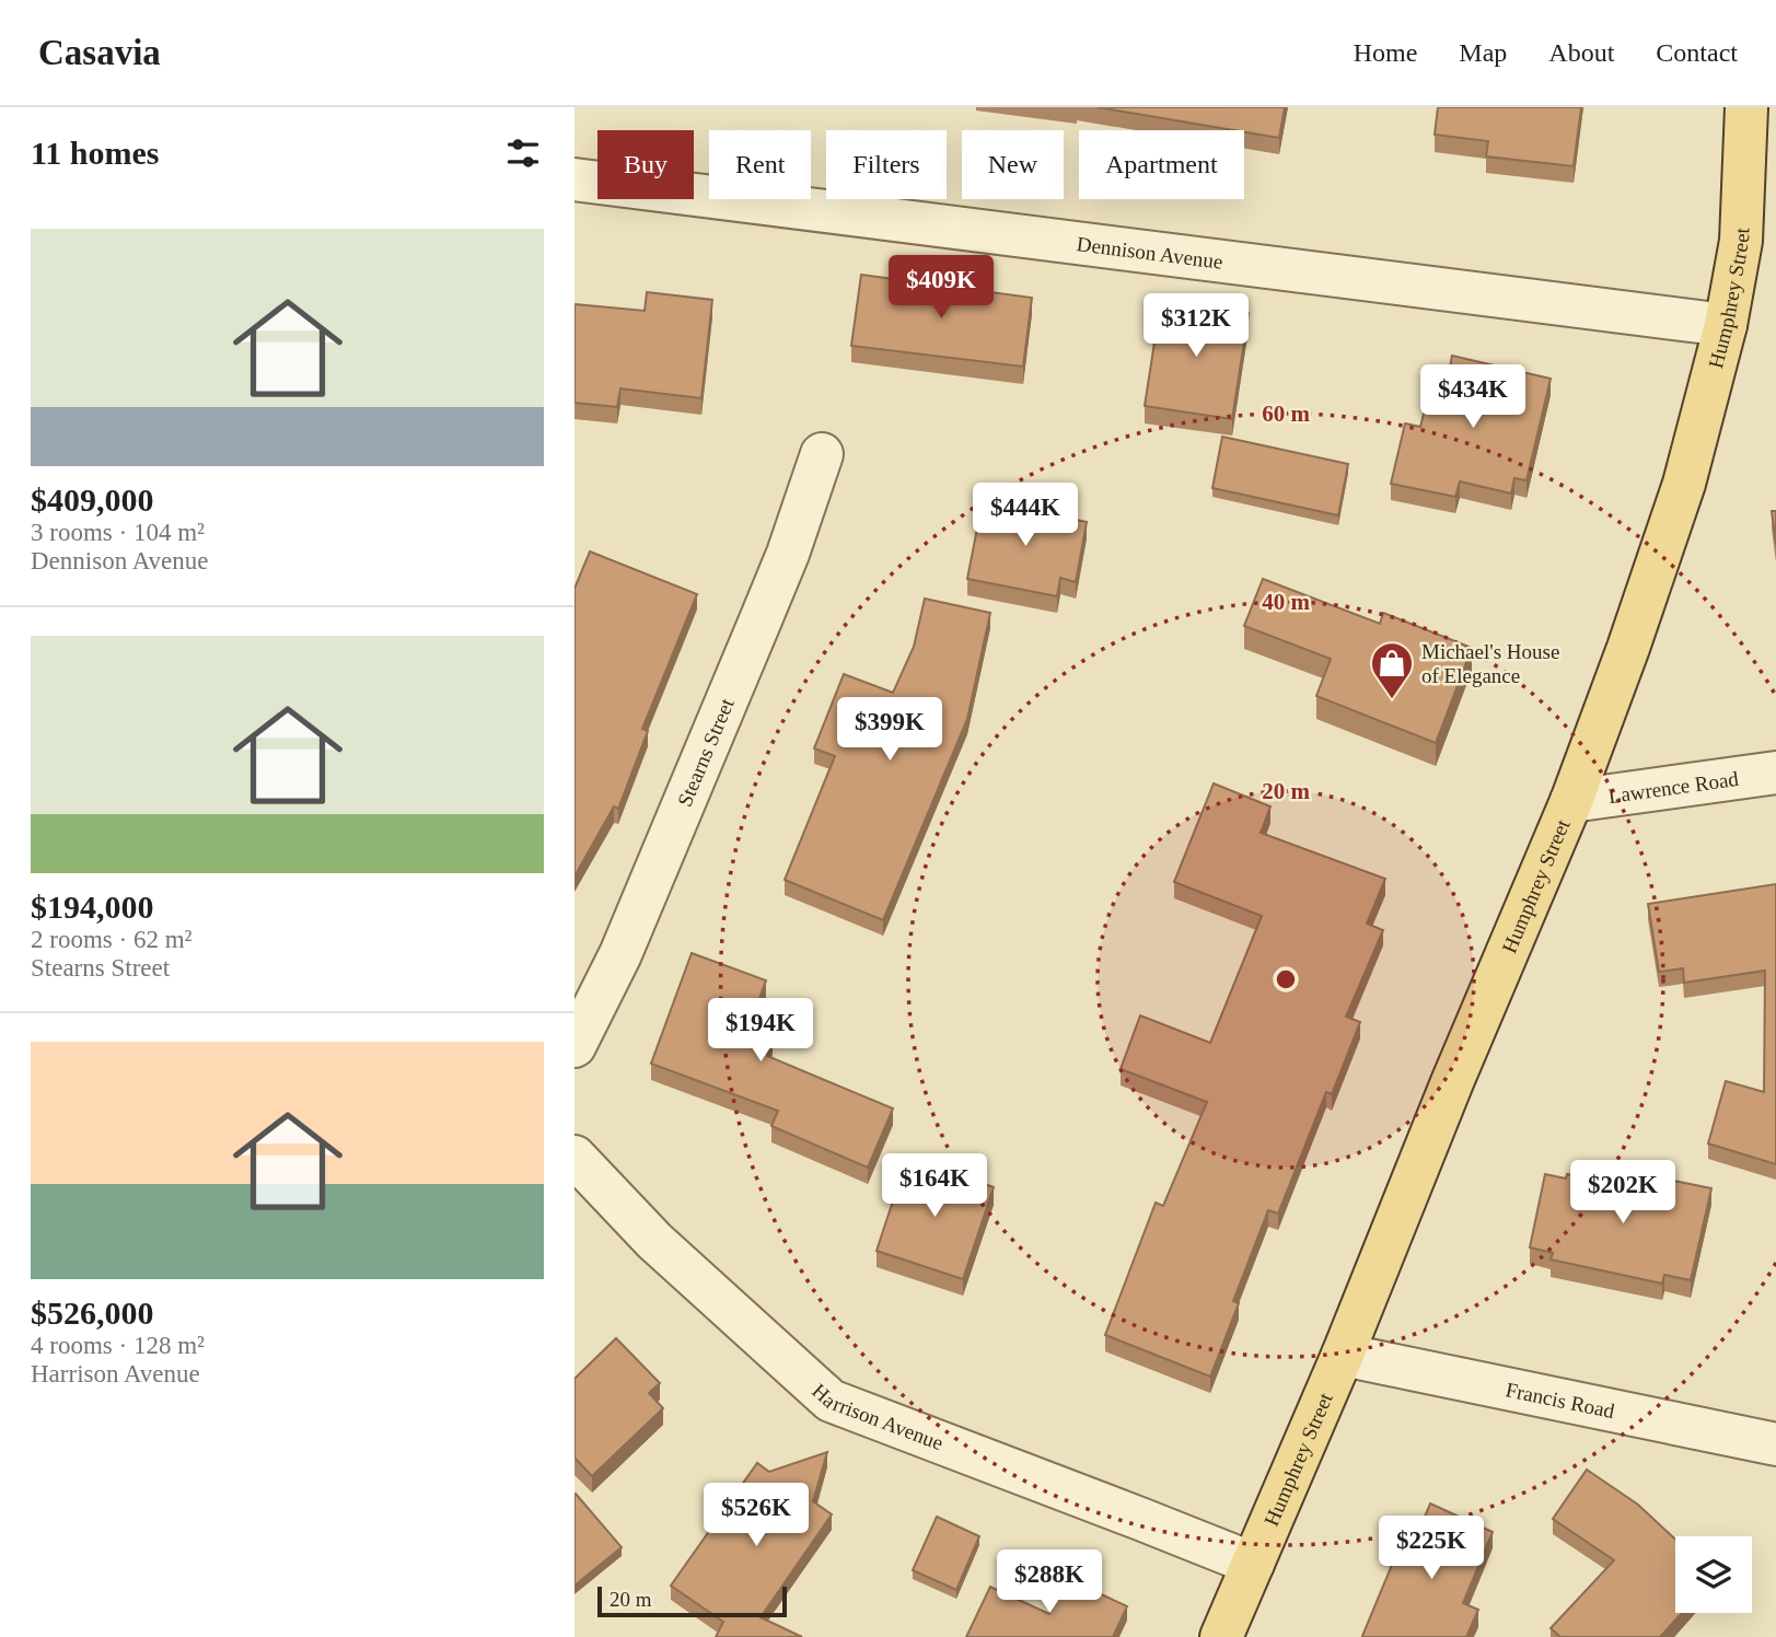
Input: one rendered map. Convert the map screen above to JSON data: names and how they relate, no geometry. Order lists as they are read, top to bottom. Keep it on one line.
{"streets":{"main road":["Humphrey Street"],"street":["Dennison Avenue","Stearns Street","Lawrence Road","Francis Road","Harrison Avenue"]},"crossings":[["Dennison Avenue","Humphrey Street"],["Humphrey Street","Lawrence Road"],["Humphrey Street","Francis Road"],["Humphrey Street","Harrison Avenue"]],"places":{"shop":["Michael's House of Elegance"]},"scale_bar":"20 m","page":{"header":"Casavia","nav":["Home","Map","About","Contact"],"heading":"11 homes","chip":["Buy","Rent","Filters","New","Apartment"],"list":[{"name":"$409,000","note":"3 rooms · 104 m² · Dennison Avenue"},{"name":"$194,000","note":"2 rooms · 62 m² · Stearns Street"},{"name":"$526,000","note":"4 rooms · 128 m² · Harrison Avenue"}],"price":["$409K","$312K","$434K","$444K","$399K","$194K","$164K","$202K","$526K","$225K","$288K"],"scale":"20 m"},"rings":["60 m","40 m","20 m"]}
